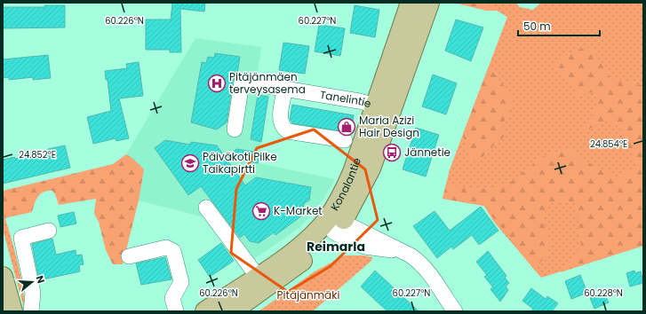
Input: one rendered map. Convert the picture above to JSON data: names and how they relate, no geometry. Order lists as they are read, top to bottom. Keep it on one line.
{"streets":{"main road":["Konalantie"],"street":["Tanelintie"]},"crossings":[["Tanelintie","Konalantie"]],"districts":["Reimarla"],"parks":["Pitäjänmäki"],"places":{"hospital":["Pitäjänmäen terveysasema"],"shop":["Maria Azizi Hair Design"],"bus stop":["Jännetie"],"school or university":["Päiväkoti Pilke Taikapirtti"],"supermarket":["K-Market"]},"scale_bar":"50 m","north":"right","coordinates":["60.226°N","60.227°N","24.854°E","24.852°E","60.228°N"]}
